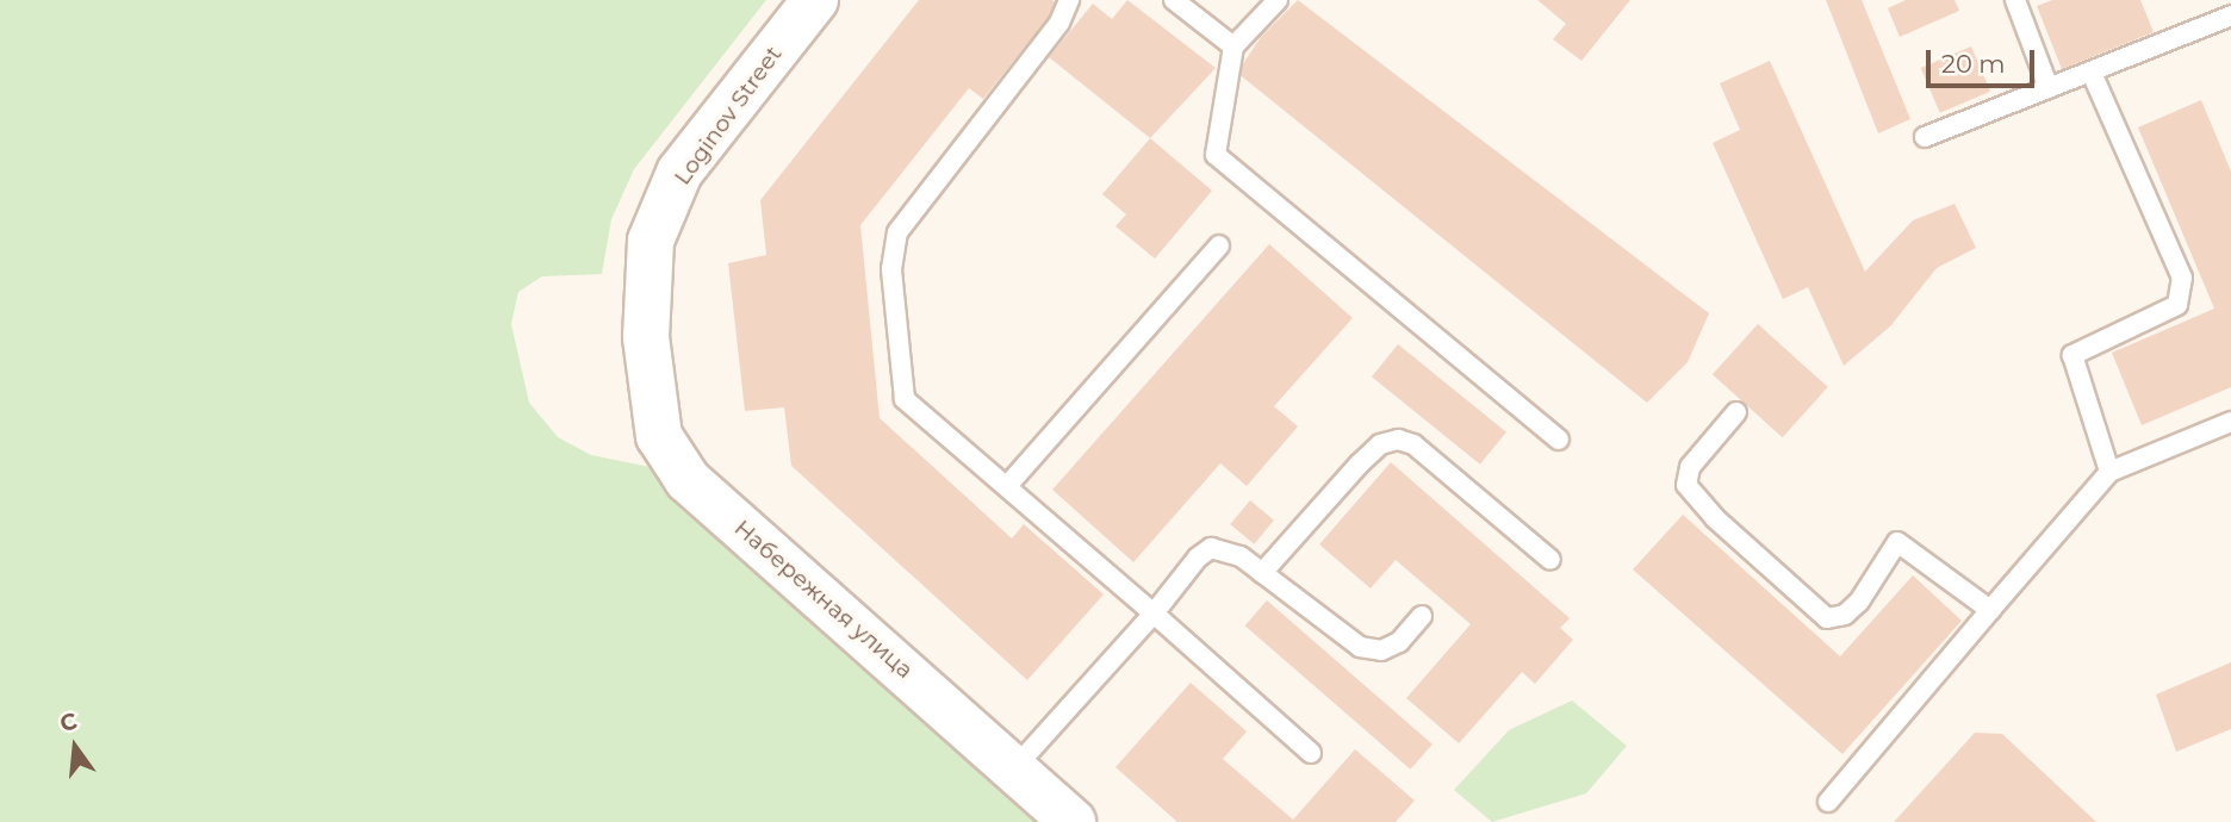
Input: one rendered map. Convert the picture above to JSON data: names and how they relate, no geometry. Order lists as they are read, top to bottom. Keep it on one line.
{"streets":{"street":["Loginov Street","Набережная улица"]},"crossings":[["Loginov Street","Набережная улица"]],"scale_bar":"20 m","north":"top"}
